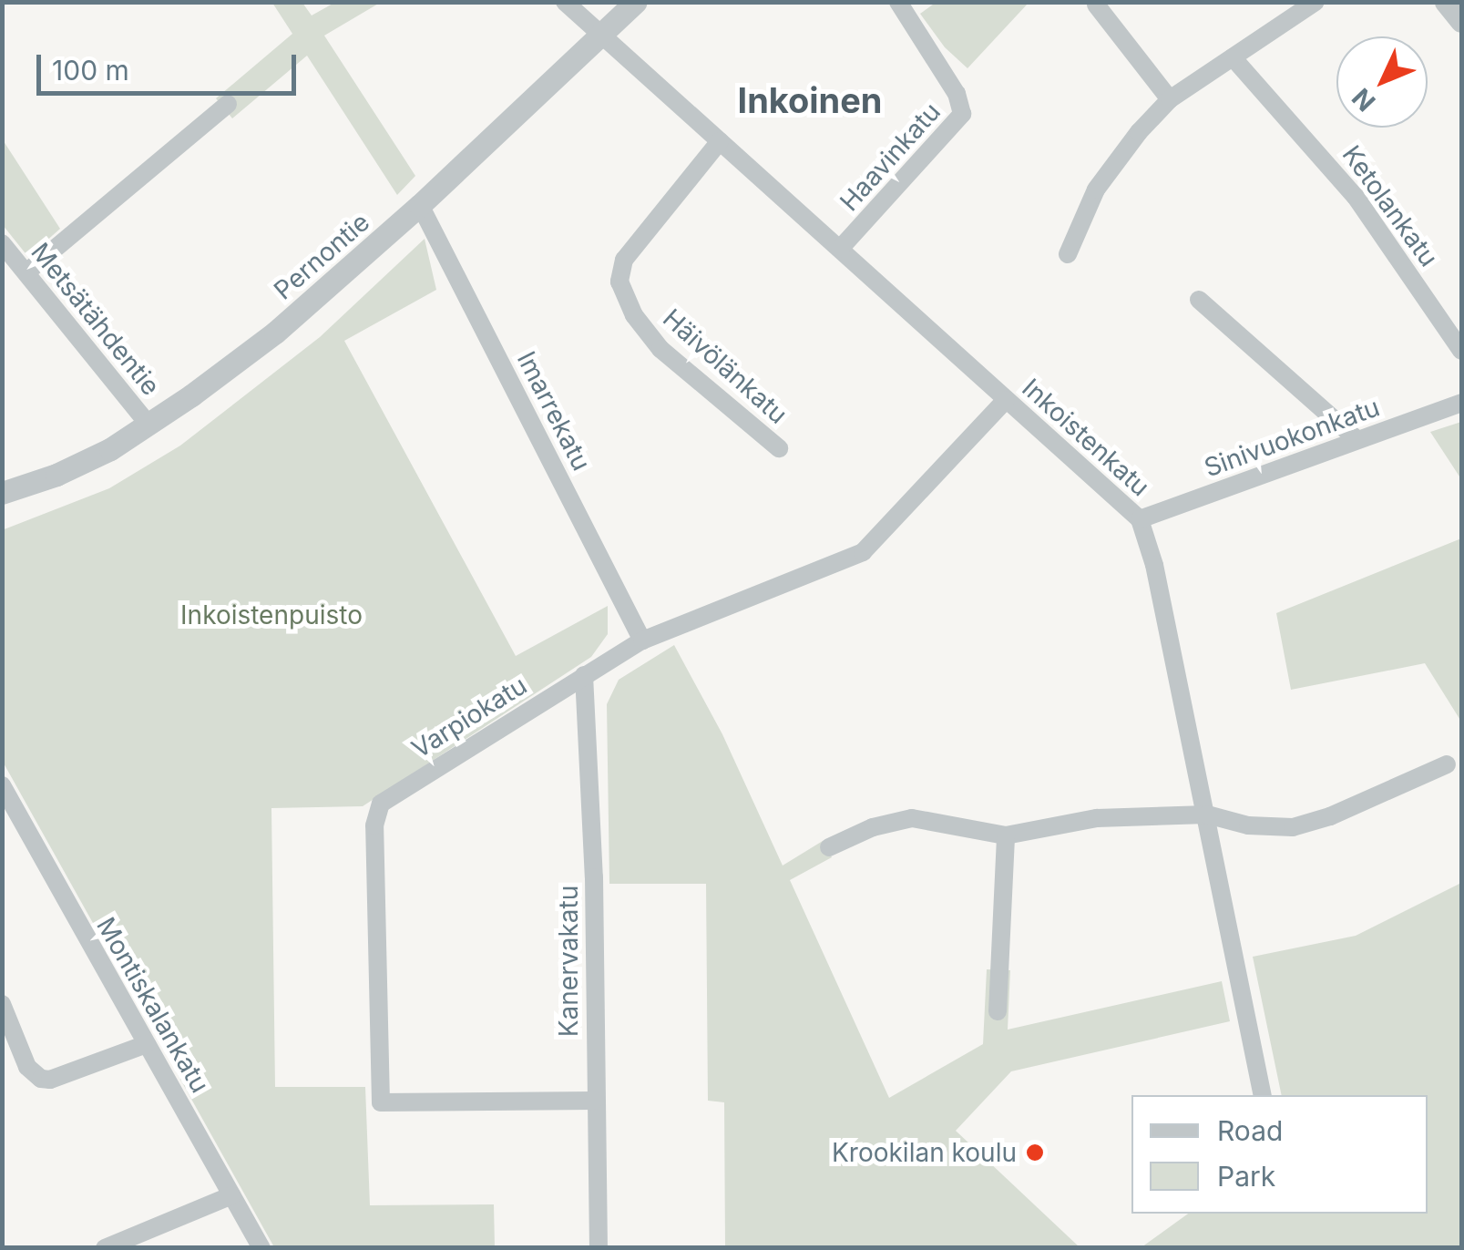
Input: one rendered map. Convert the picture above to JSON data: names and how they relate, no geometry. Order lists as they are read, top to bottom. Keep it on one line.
{"streets":{"street":["Haavinkatu","Ketolankatu","Pernontie","Metsätähdentie","Häivölänkatu","Imarrekatu","Inkoistenkatu","Sinivuokonkatu","Varpiokatu","Kanervakatu","Montiskalankatu"]},"crossings":[["Haavinkatu","Inkoistenkatu"],["Pernontie","Metsätähdentie"],["Pernontie","Imarrekatu"],["Pernontie","Inkoistenkatu"],["Häivölänkatu","Inkoistenkatu"],["Imarrekatu","Varpiokatu"],["Inkoistenkatu","Sinivuokonkatu"],["Inkoistenkatu","Varpiokatu"],["Varpiokatu","Kanervakatu"]],"districts":["Inkoinen"],"parks":["Inkoistenpuisto"],"places":["Krookilan koulu"],"legend":["Road","Park"],"scale_bar":"100 m","north":"bottom left"}
